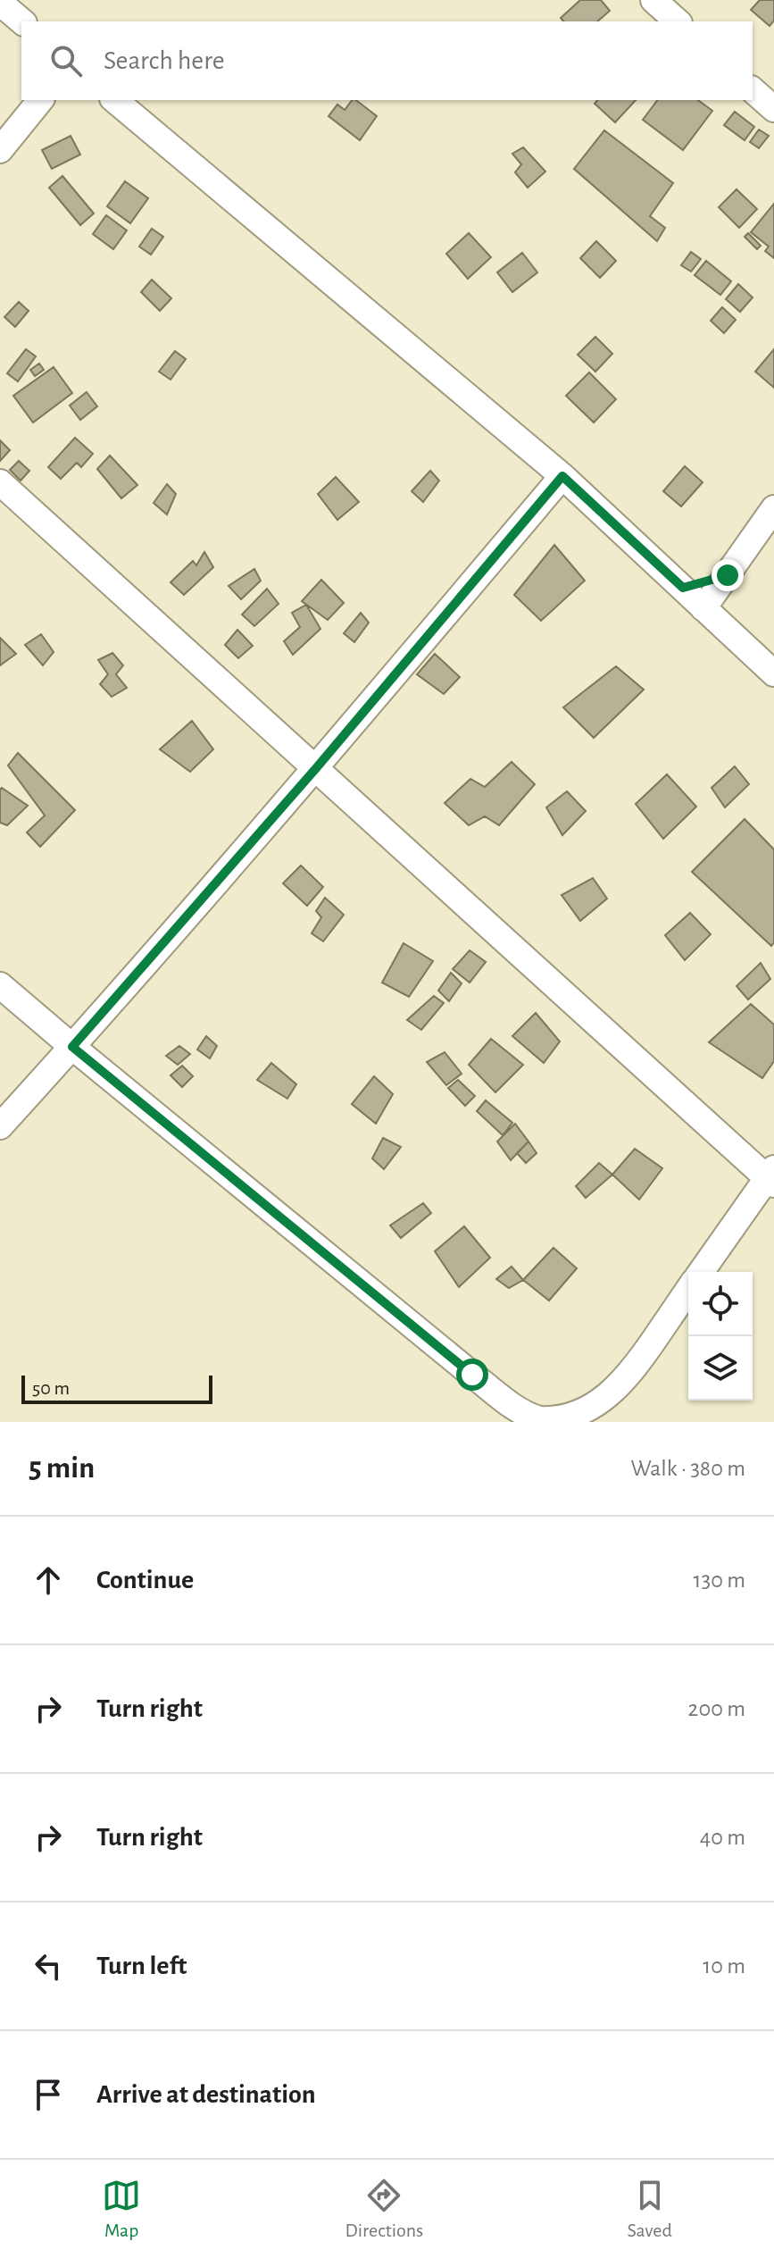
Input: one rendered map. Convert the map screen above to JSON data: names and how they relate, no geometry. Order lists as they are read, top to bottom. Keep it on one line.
{"scale_bar":"50 m","page":{"search":"Search here","scale":"50 m","heading":["5 min","Walk · 380 m"],"list":[["Continue","130 m"],["Turn right","200 m"],["Turn right","40 m"],["Turn left","10 m"],"Arrive at destination"],"nav":["Map","Directions","Saved"]}}
